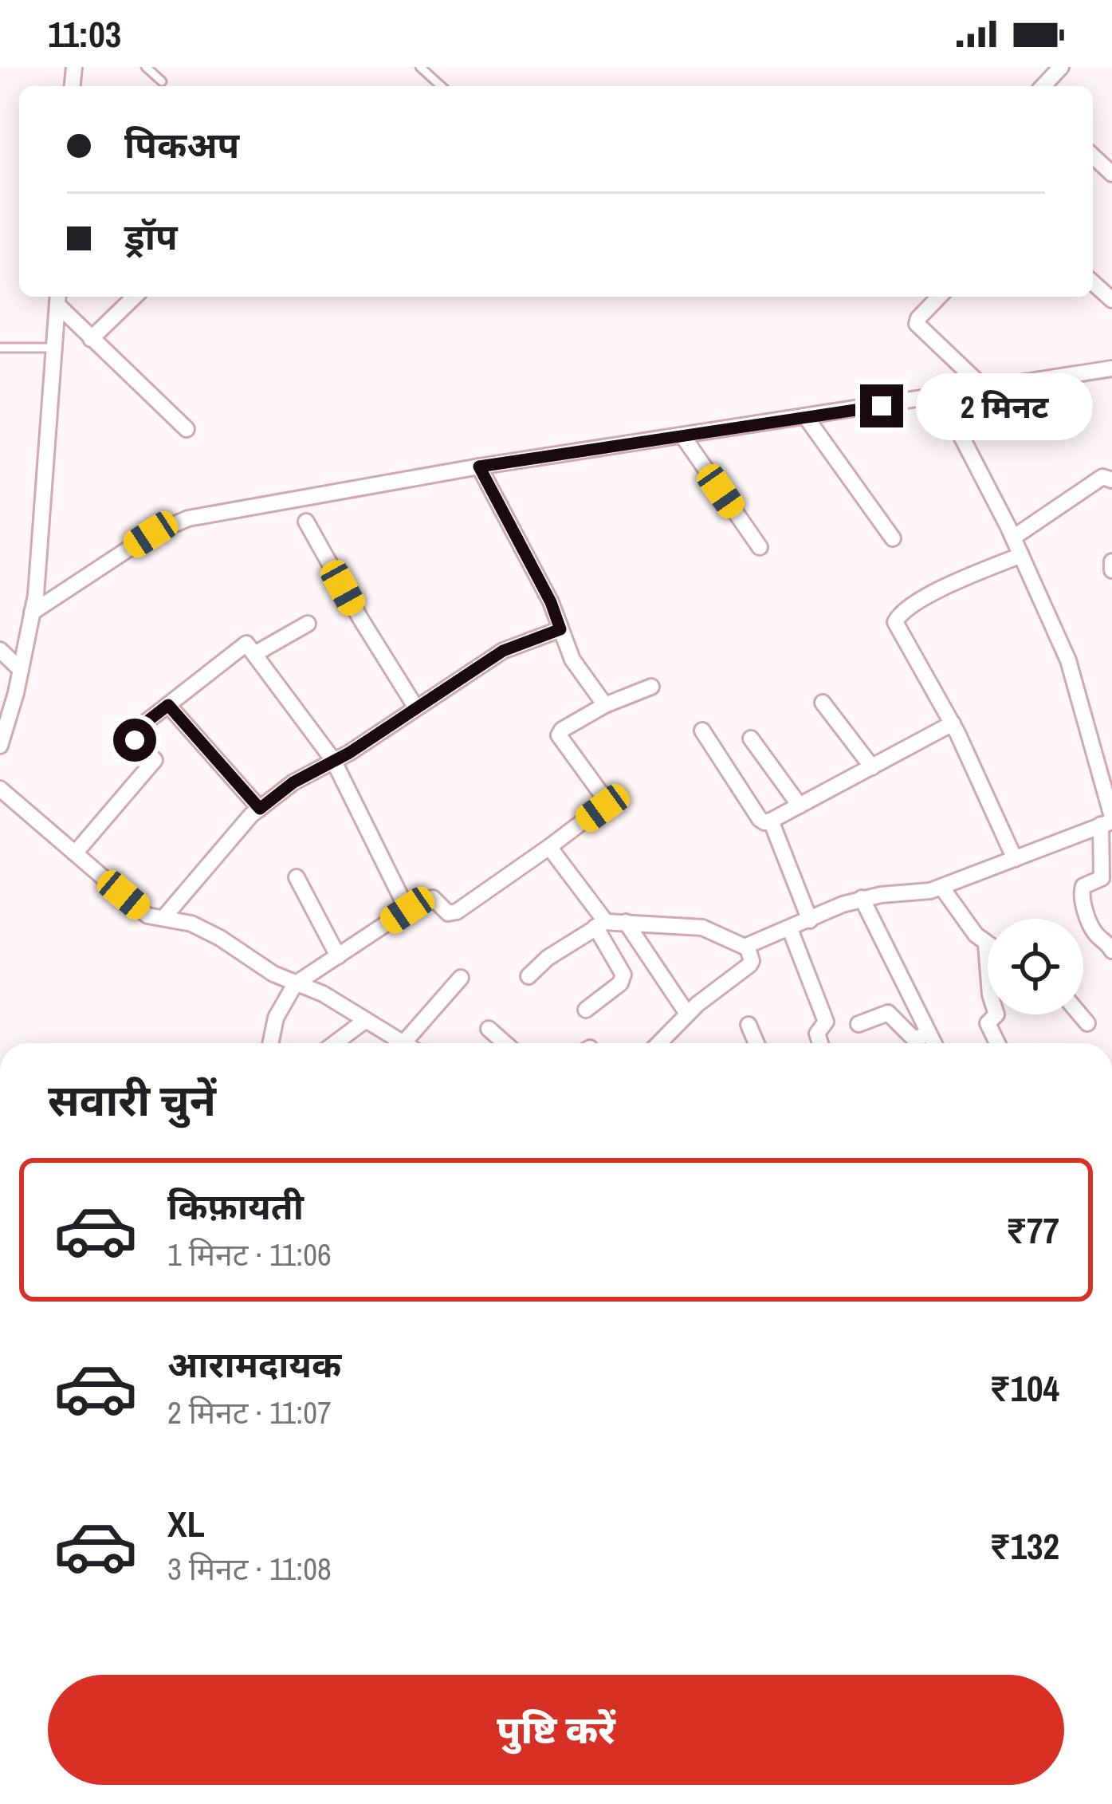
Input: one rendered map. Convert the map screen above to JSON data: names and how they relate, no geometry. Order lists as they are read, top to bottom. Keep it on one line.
{"page":{"status":"11:03","banner":["पिकअप","ड्रॉप"],"bubble":"2 मिनट","heading":"सवारी चुनें","list":[{"name":"किफ़ायती","note":"1 मिनट · 11:06","value":"₹77"},{"name":"आरामदायक","note":"2 मिनट · 11:07","value":"₹104"},{"name":"XL","note":"3 मिनट · 11:08","value":"₹132"}],"buttons":"पुष्टि करें"}}
